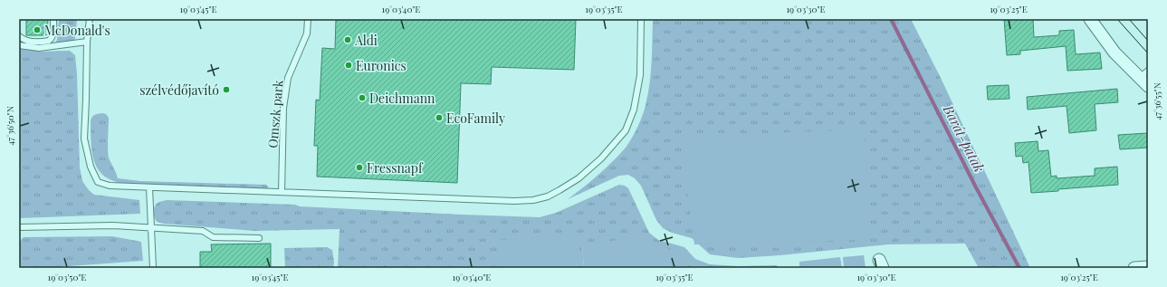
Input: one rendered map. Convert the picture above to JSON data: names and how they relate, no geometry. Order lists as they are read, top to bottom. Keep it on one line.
{"streets":{"lane":["Omszk park"]},"water":["Barát-patak"],"places":["McDonald's","Aldi","Euronics","szélvédőjavító","Deichmann","EcoFamily","Fressnapf"],"coordinates":["19°03'45\"E","19°03'40\"E","19°03'35\"E","19°03'30\"E","19°03'25\"E","47°36'55\"N","47°36'50\"N","19°03'50\"E"]}
